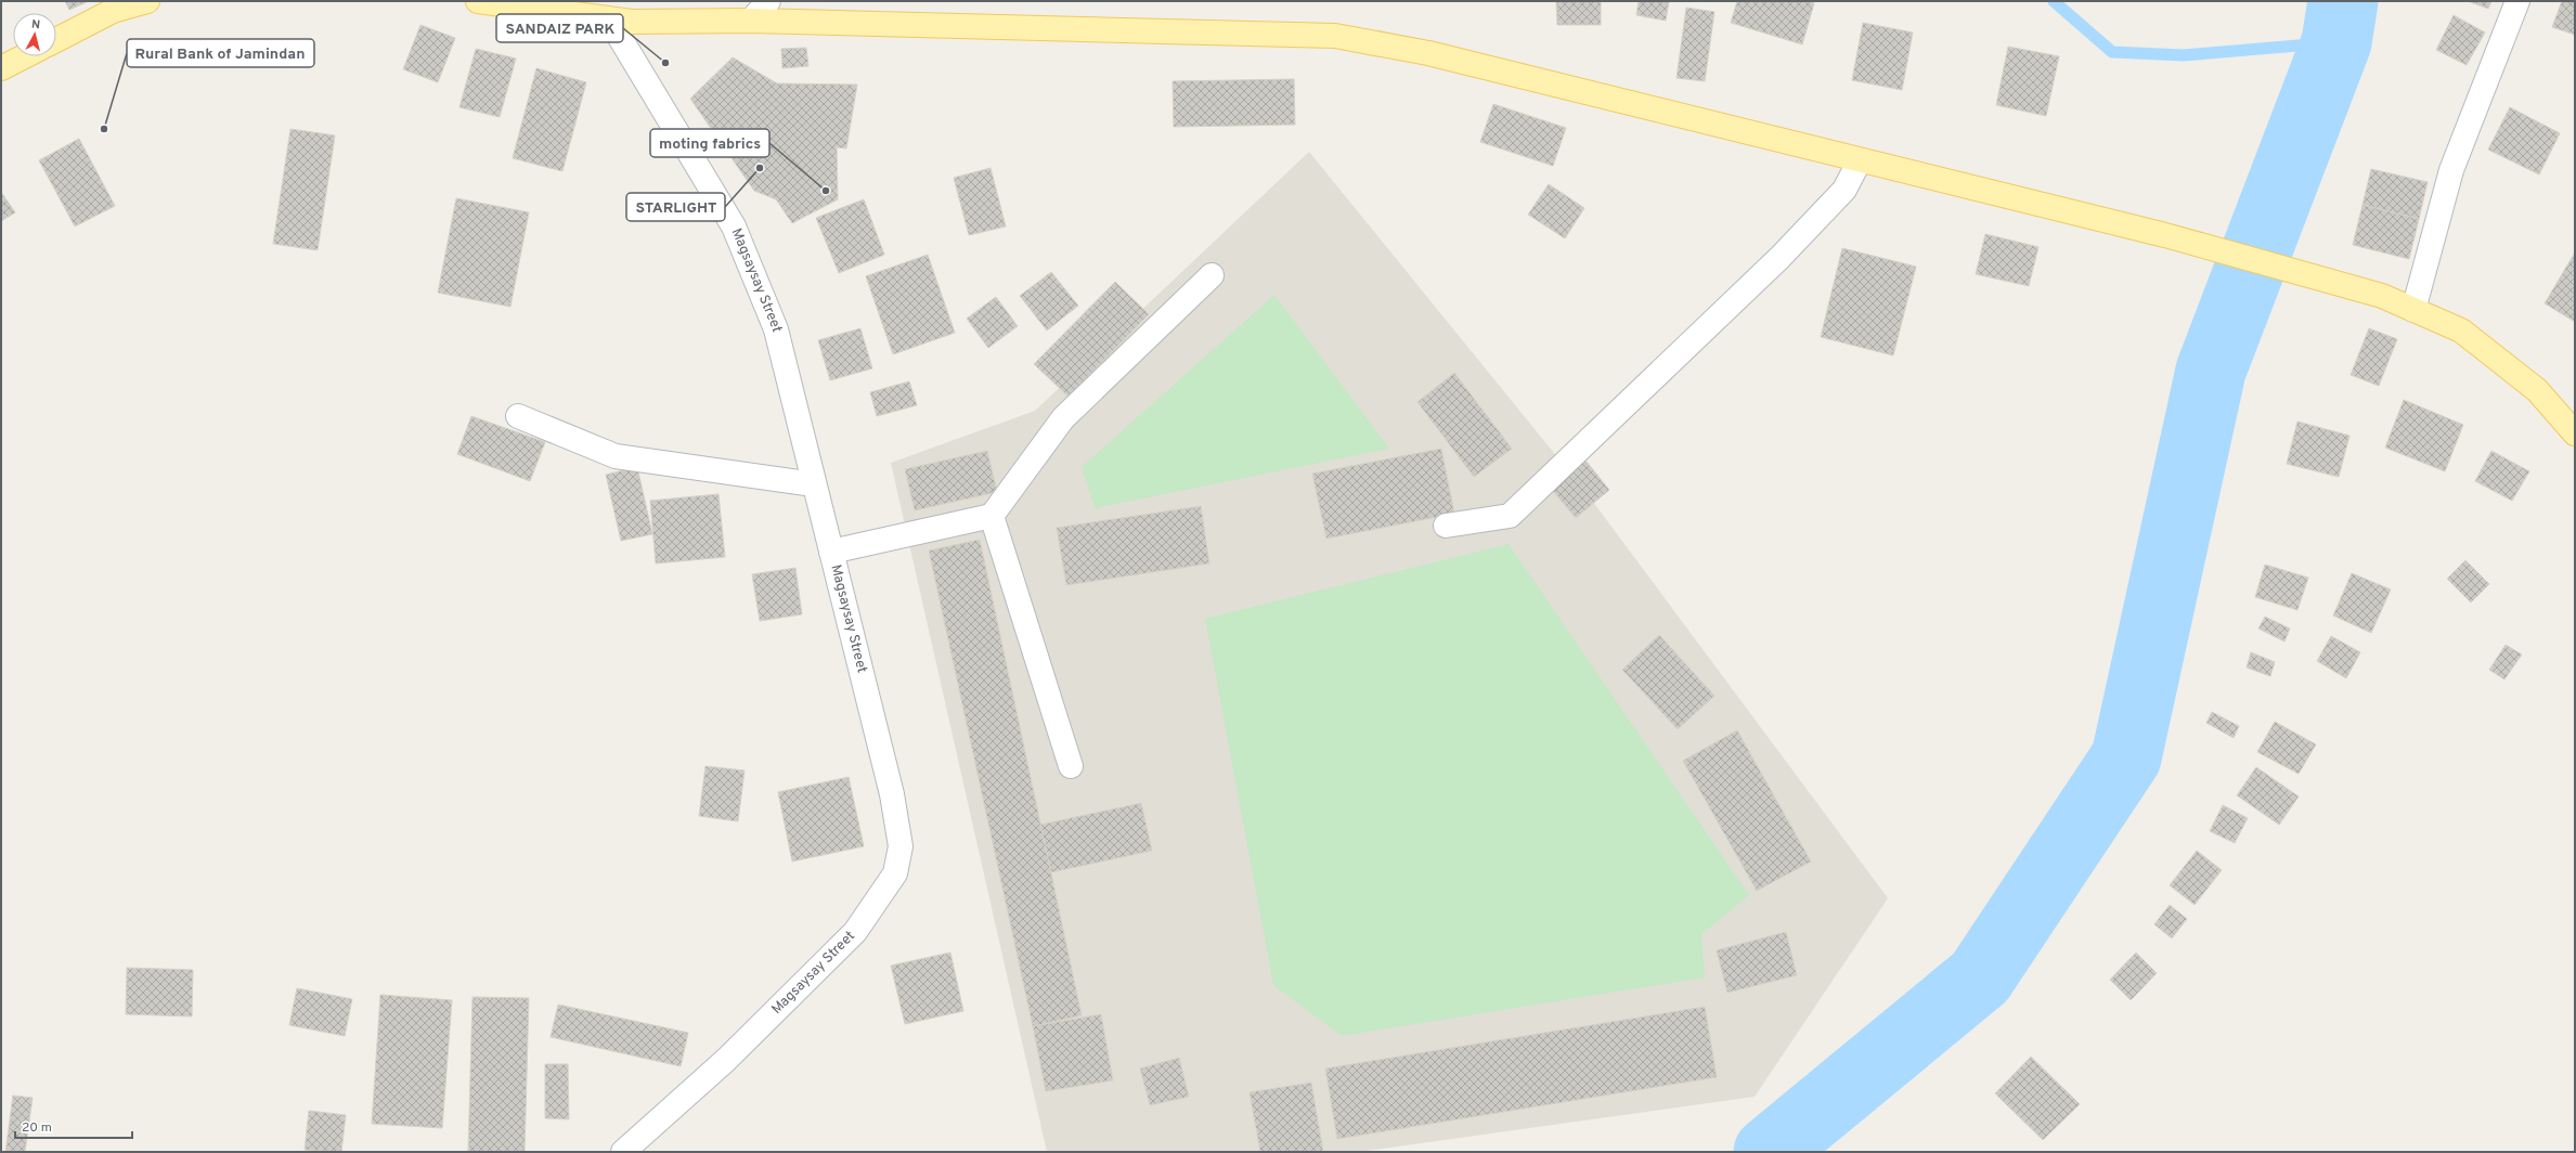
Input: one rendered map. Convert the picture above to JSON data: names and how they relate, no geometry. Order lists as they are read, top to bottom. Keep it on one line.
{"streets":{"street":["Magsaysay Street"]},"places":["SANDAIZ PARK","Rural Bank of Jamindan","STARLIGHT","moting fabrics"],"scale_bar":"20 m","north":"top"}
